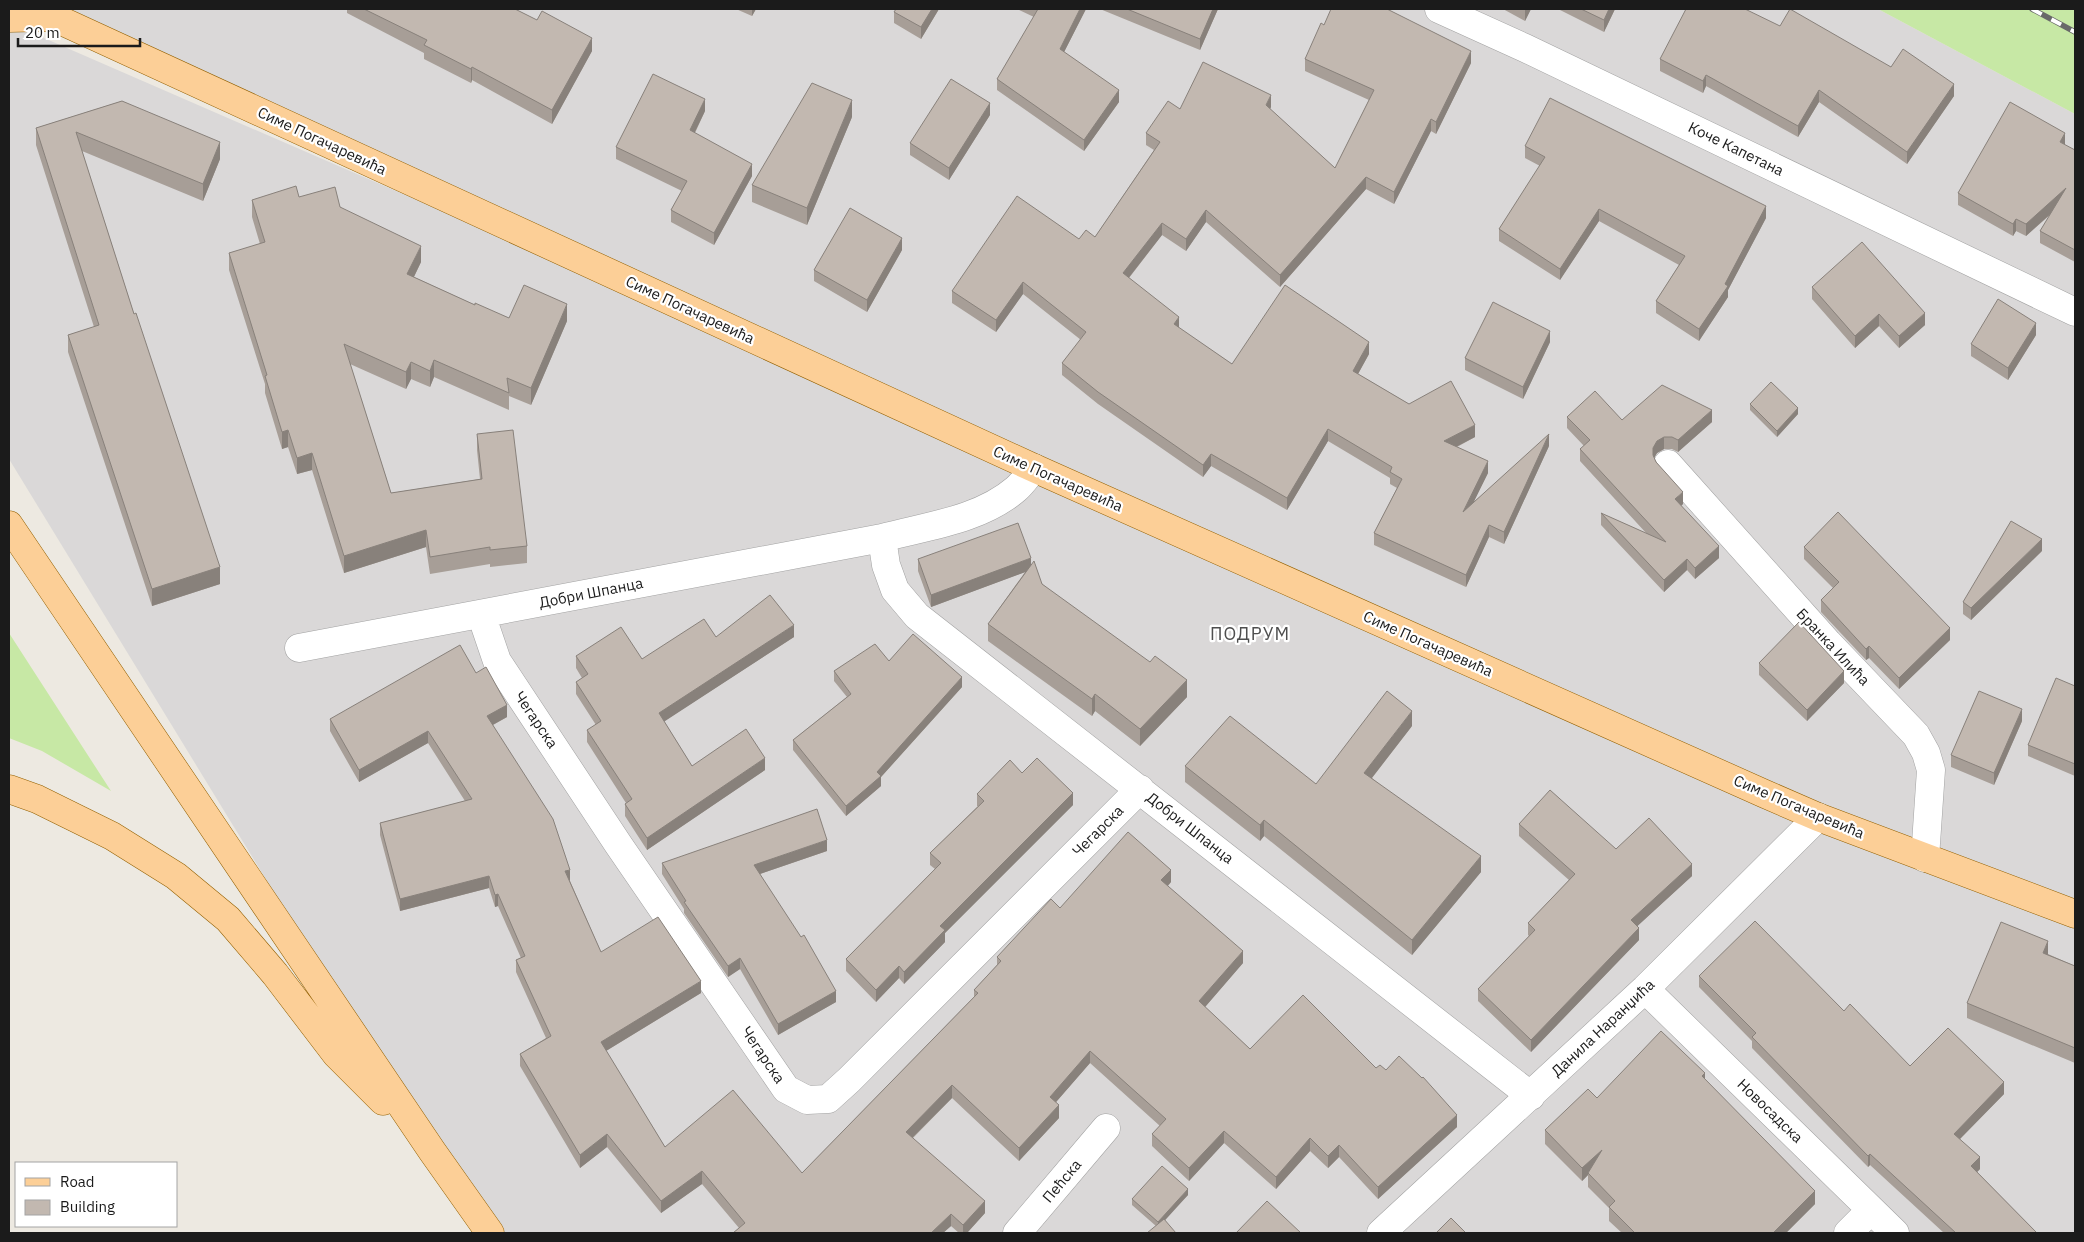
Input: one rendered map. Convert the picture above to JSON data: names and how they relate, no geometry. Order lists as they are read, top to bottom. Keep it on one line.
{"streets":{"main road":["Симе Погачаревића"],"street":["Коче Капетана","Добри Шпанца","Бранка Илића","Чегарска","Данила Наранџића","Новосадска","Пећска"]},"crossings":[["Симе Погачаревића","Добри Шпанца"],["Симе Погачаревића","Бранка Илића"],["Симе Погачаревића","Данила Наранџића"],["Добри Шпанца","Чегарска"],["Добри Шпанца","Данила Наранџића"],["Данила Наранџића","Новосадска"]],"districts":["ПОДРУМ"],"legend":["Road","Building"],"scale_bar":"20 m"}
